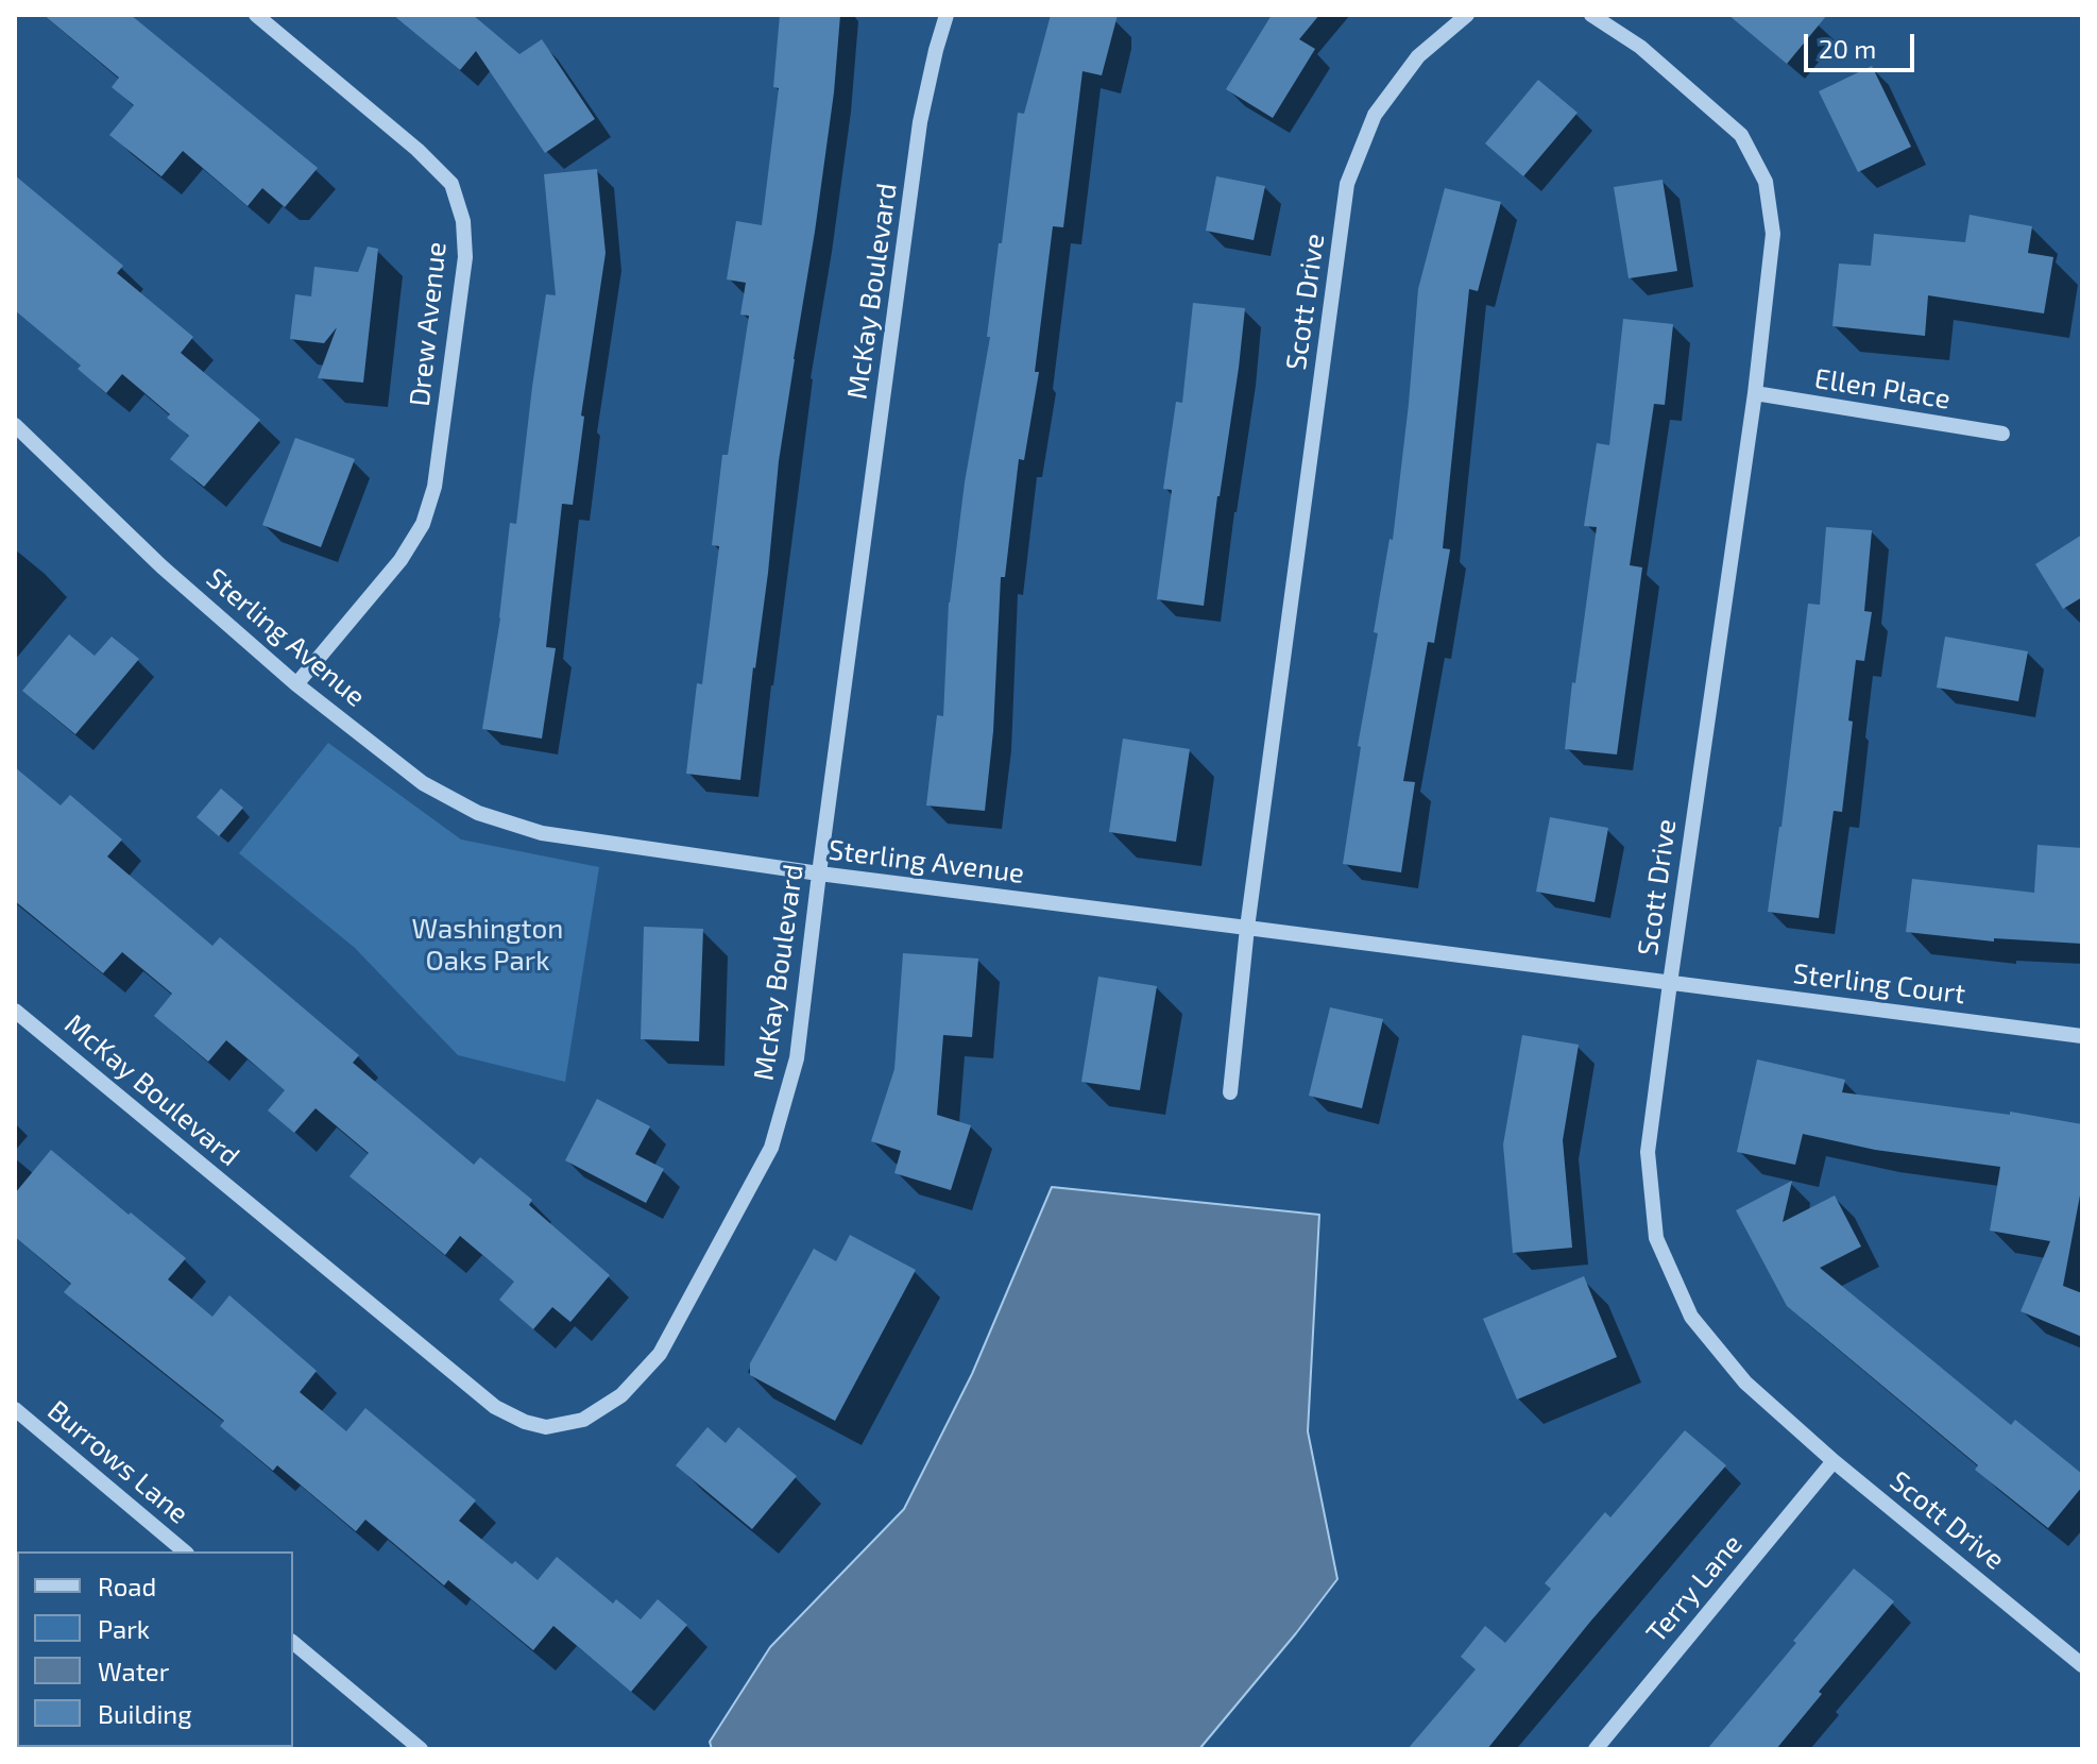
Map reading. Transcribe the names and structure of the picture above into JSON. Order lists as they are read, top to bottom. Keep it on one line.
{"streets":{"street":["McKay Boulevard","Scott Drive","Drew Avenue","Ellen Place","Sterling Avenue","Sterling Court","Burrows Lane","Terry Lane"]},"crossings":[["McKay Boulevard","Sterling Avenue"],["Scott Drive","Ellen Place"],["Scott Drive","Sterling Avenue"],["Scott Drive","Sterling Court"],["Scott Drive","Terry Lane"],["Drew Avenue","Sterling Avenue"],["Sterling Avenue","Sterling Court"]],"parks":["Washington Oaks Park"],"legend":["Road","Park","Water","Building"],"scale_bar":"20 m"}
